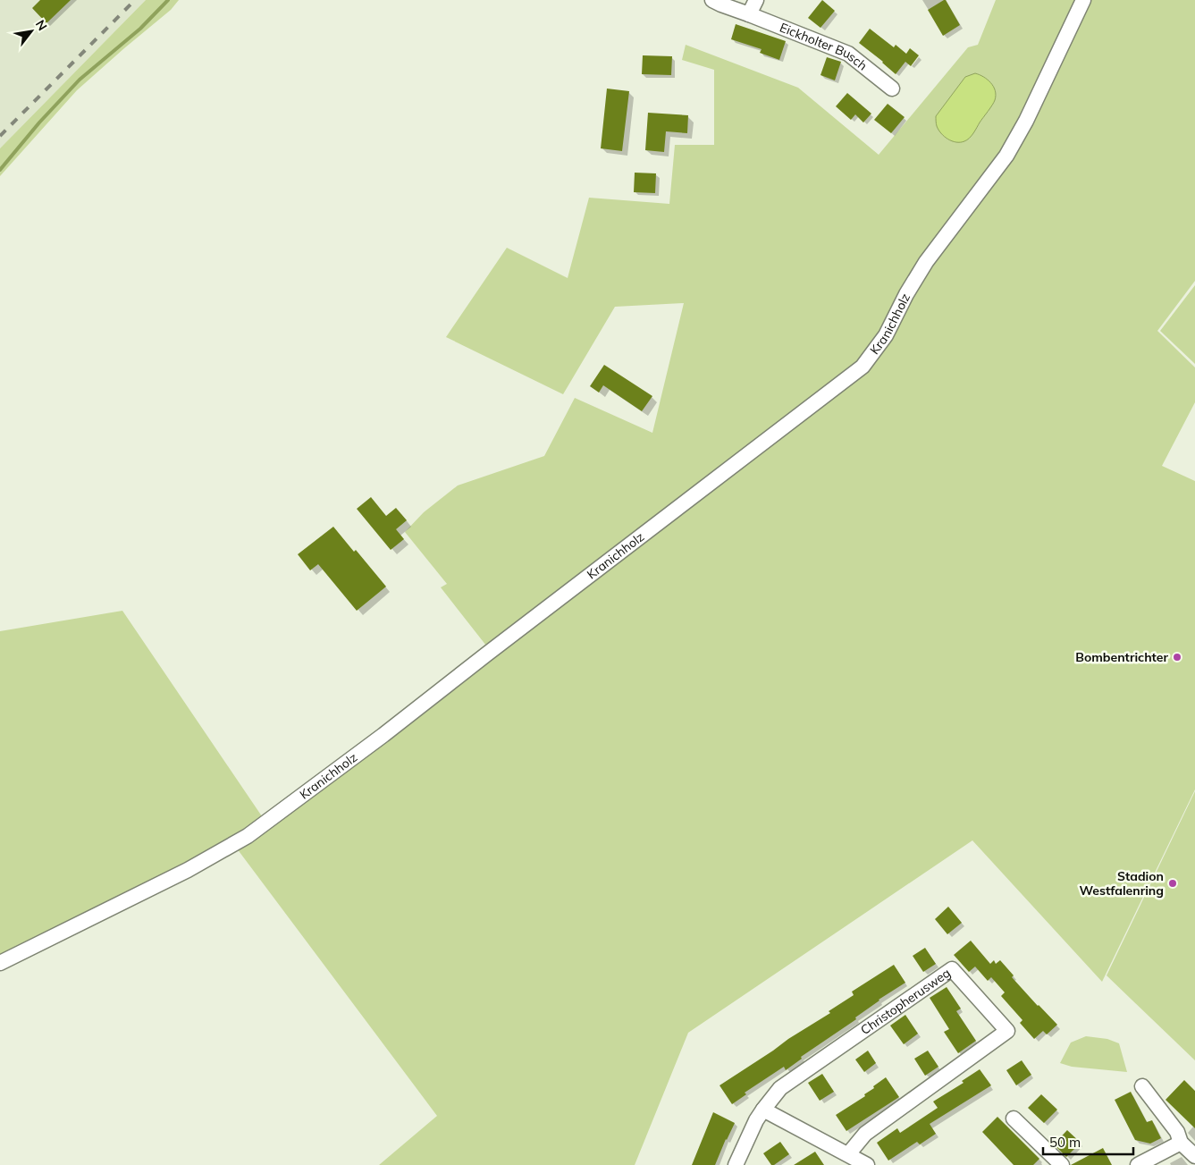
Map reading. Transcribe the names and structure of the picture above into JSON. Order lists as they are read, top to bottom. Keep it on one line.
{"streets":{"street":["Eickholter Busch","Kranichholz","Christopherusweg"]},"places":["Bombentrichter","Stadion Westfalenring"],"scale_bar":"50 m","north":"top right"}
